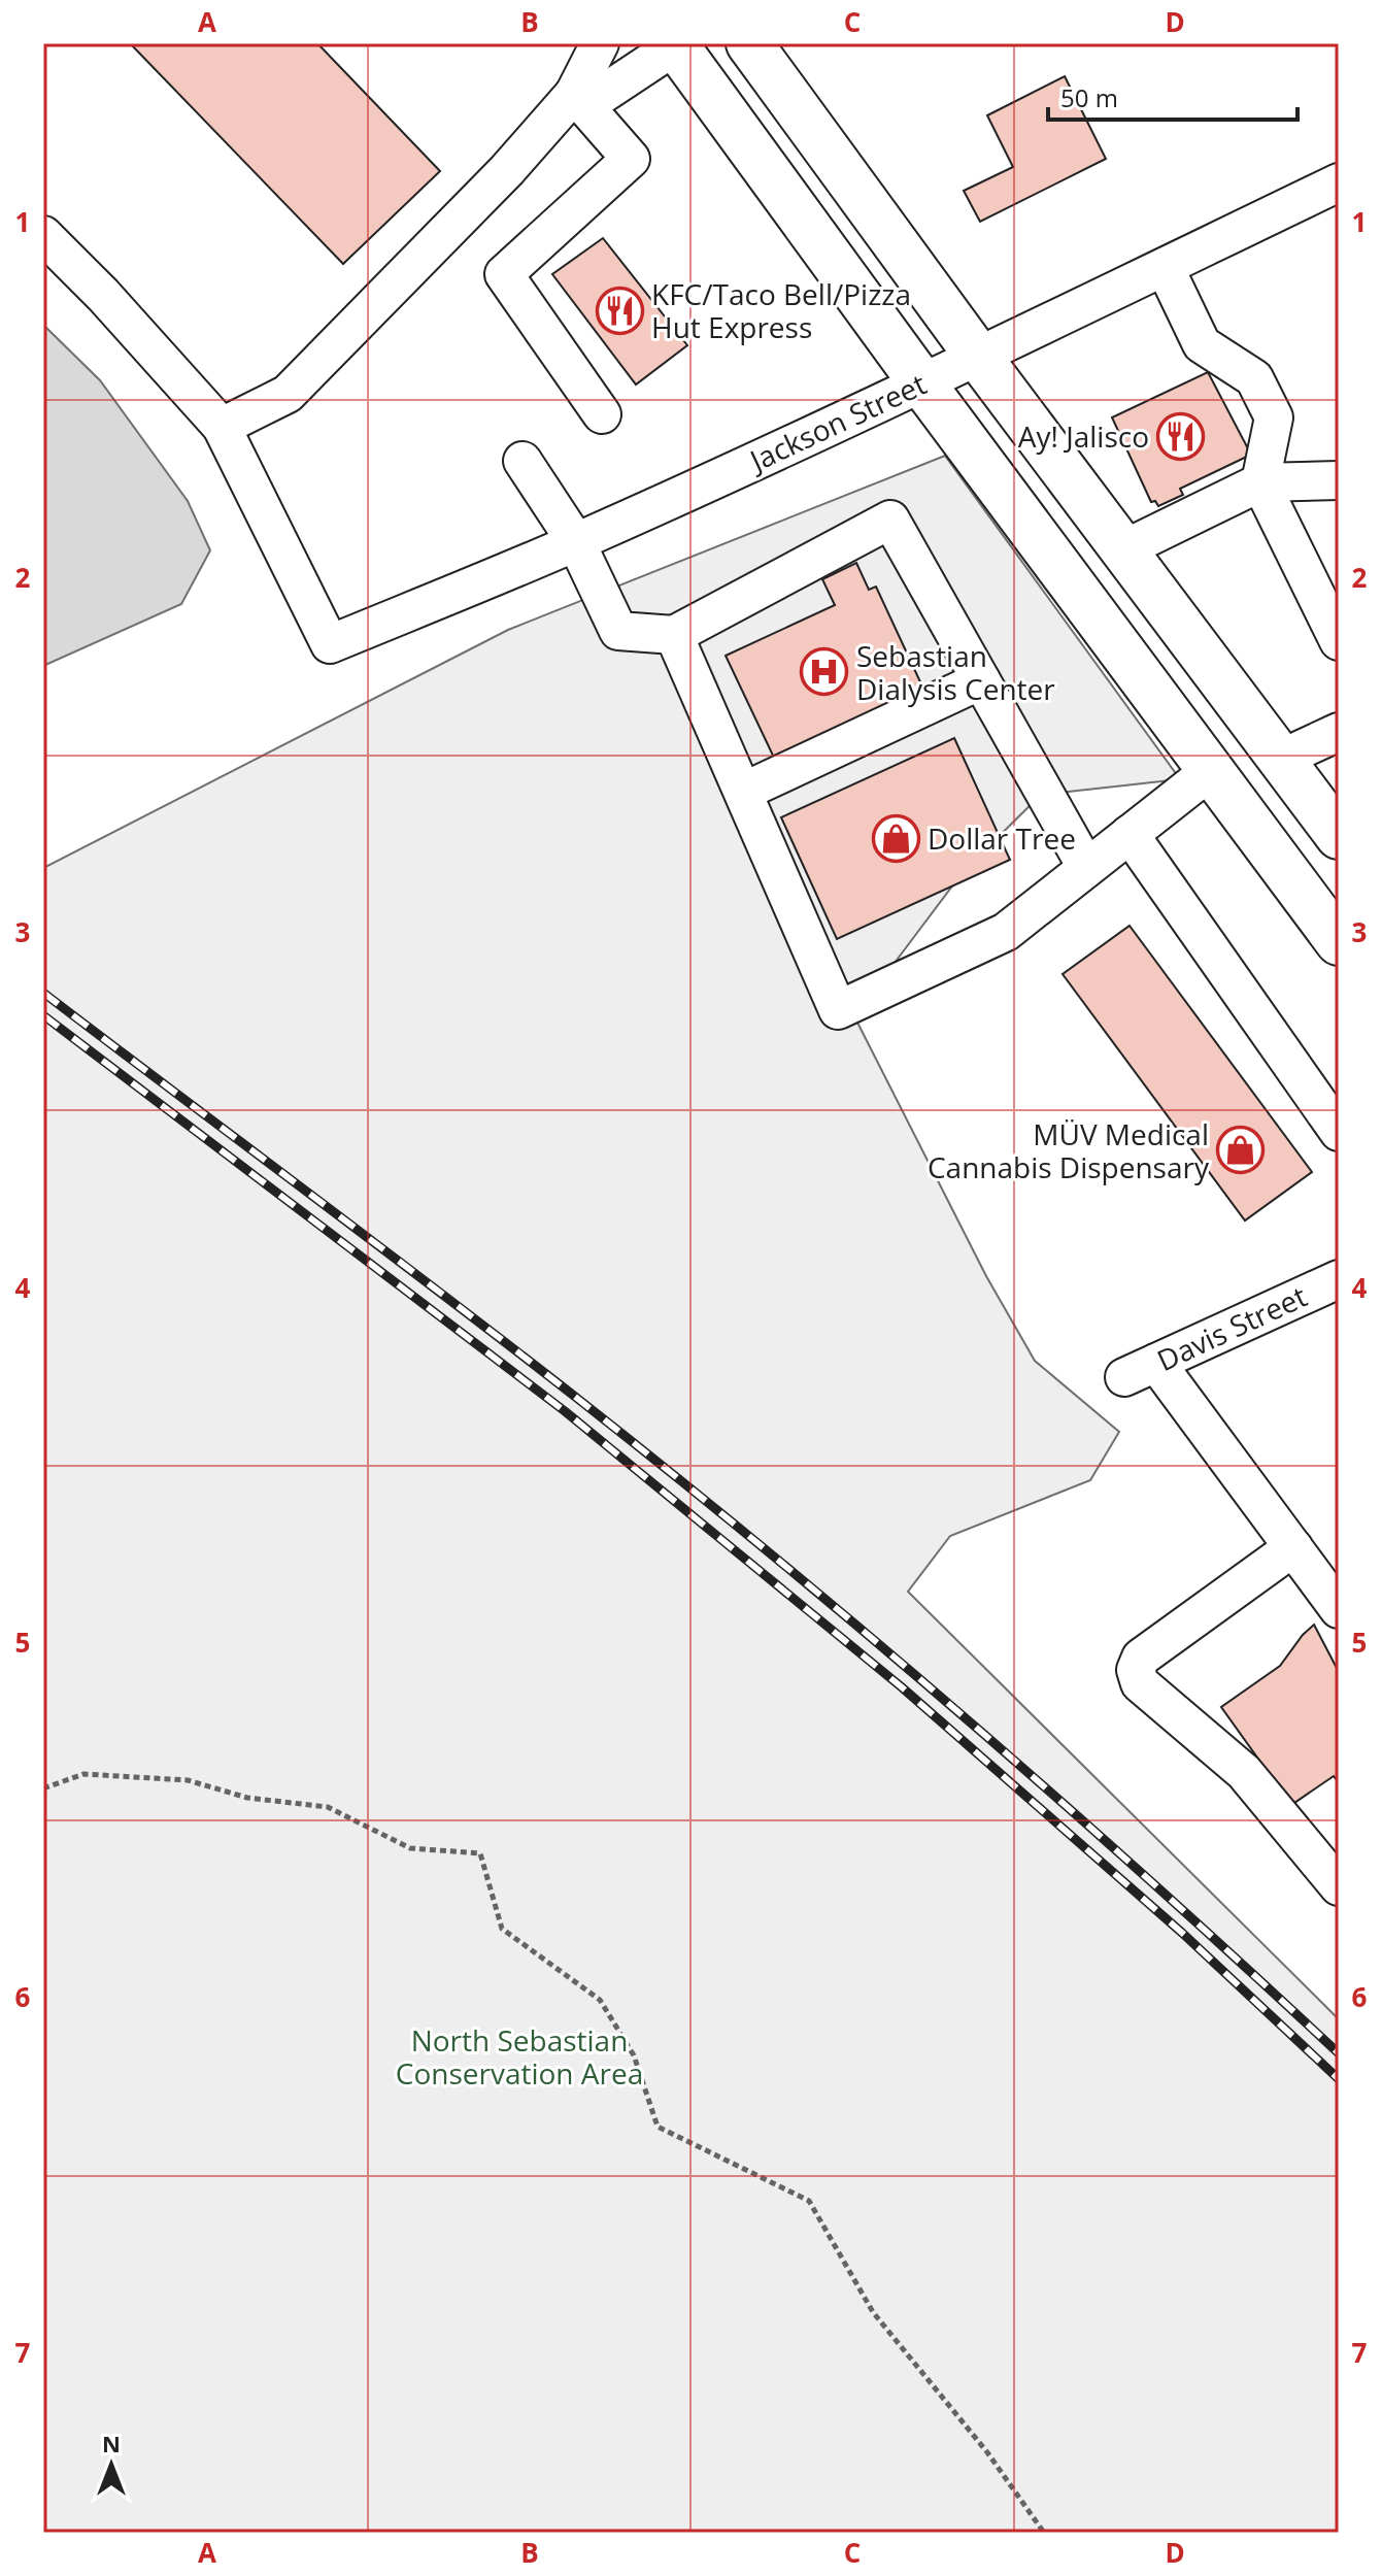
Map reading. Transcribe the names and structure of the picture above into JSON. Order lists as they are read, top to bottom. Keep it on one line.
{"streets":{"street":["Jackson Street","Davis Street"]},"parks":["North Sebastian Conservation Area"],"places":{"restaurant":["KFC/Taco Bell/Pizza Hut Express","Ay! Jalisco"],"hospital":["Sebastian Dialysis Center"],"shop":["Dollar Tree","MÜV Medical Cannabis Dispensary"]},"scale_bar":"50 m","north":"top","grid":{"columns":["A","B","C","D"],"rows":["1","2","3","4","5","6","7"]}}
